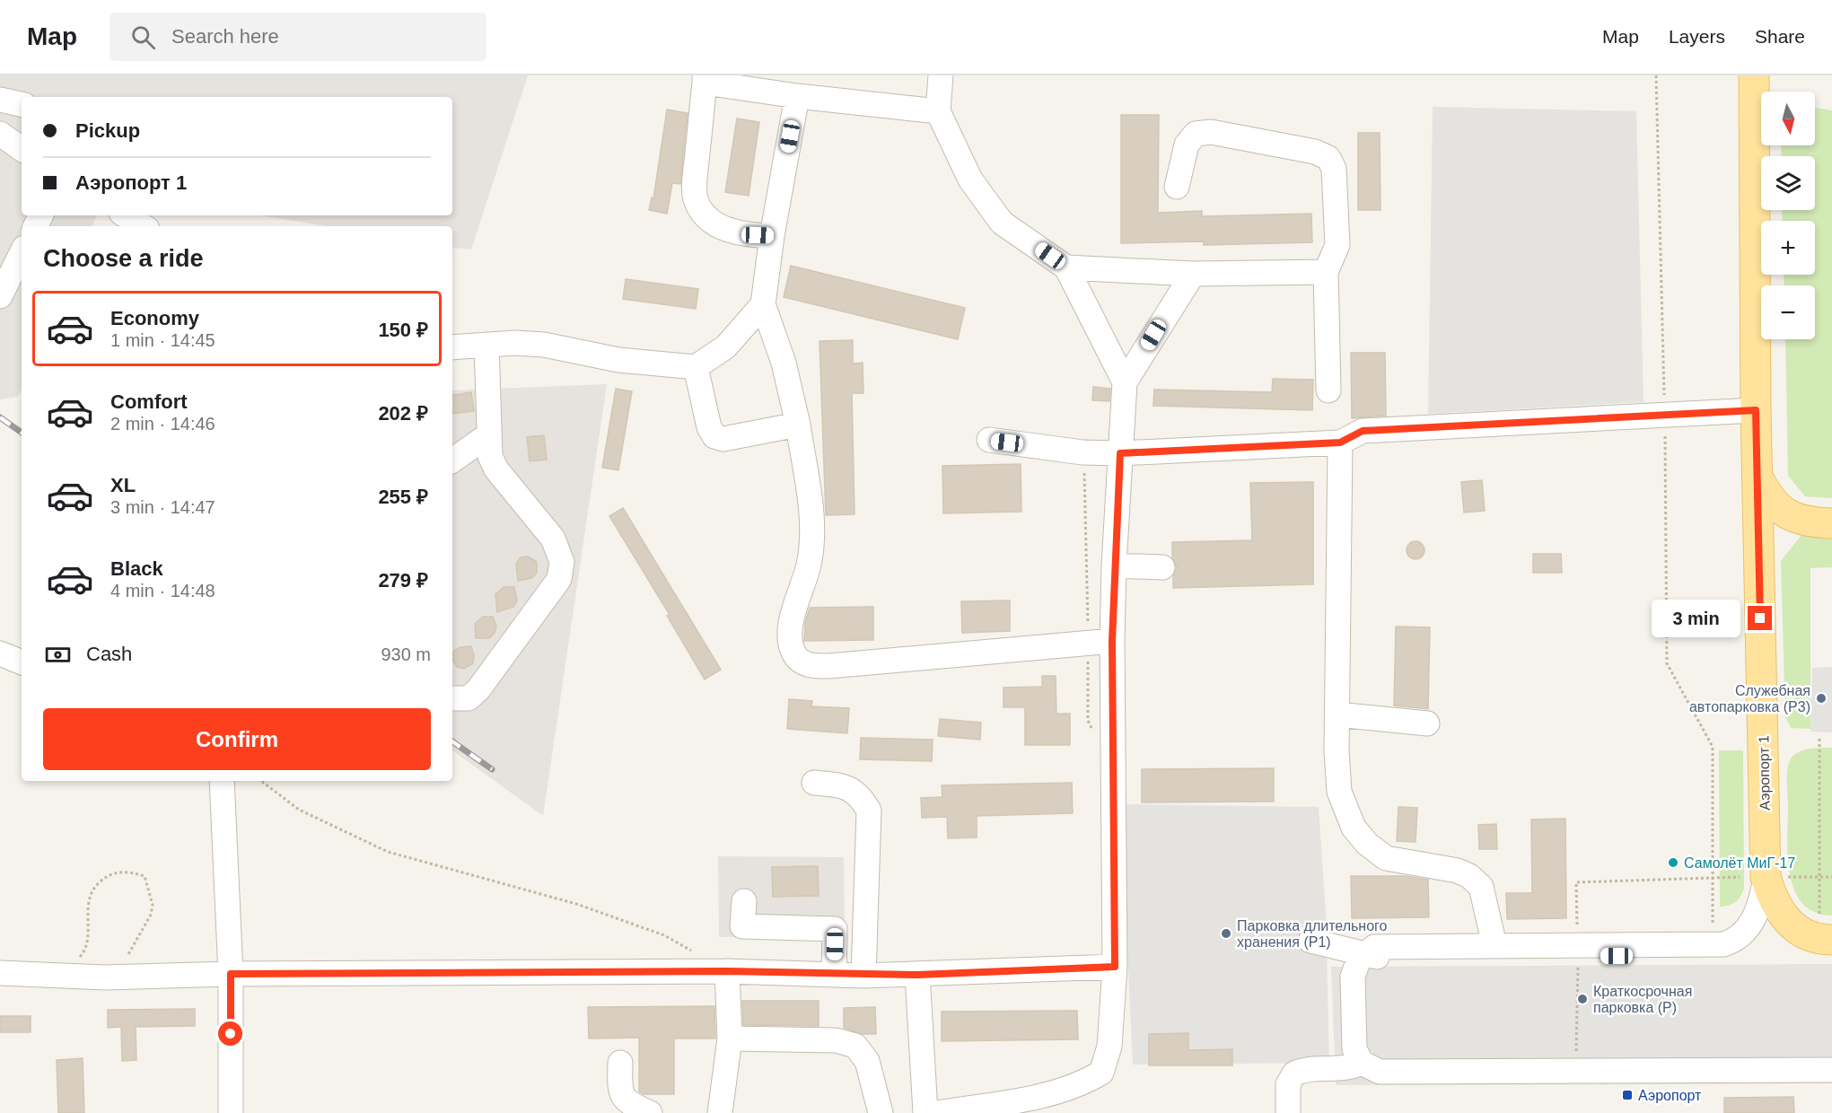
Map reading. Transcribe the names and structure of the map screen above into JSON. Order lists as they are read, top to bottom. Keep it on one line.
{"streets":{"main road":["Аэропорт 1"]},"places":{"other":["Служебная автопарковка (P3)","Самолёт МиГ-17","Парковка длительного хранения (P1)","Краткосрочная парковка (P)"],"transit":["Аэропорт"]},"north":"bottom","page":{"header":"Map","search":"Search here","nav":["Map","Layers","Share"],"map_buttons":["+","−"],"banner":["Pickup","Аэропорт 1"],"heading":"Choose a ride","list":[{"name":"Economy","note":"1 min · 14:45","value":"150 ₽"},{"name":"Comfort","note":"2 min · 14:46","value":"202 ₽"},{"name":"XL","note":"3 min · 14:47","value":"255 ₽"},{"name":"Black","note":"4 min · 14:48","value":"279 ₽"}],"bubble":"3 min","pay":["Cash","930 m"],"buttons":"Confirm"}}
